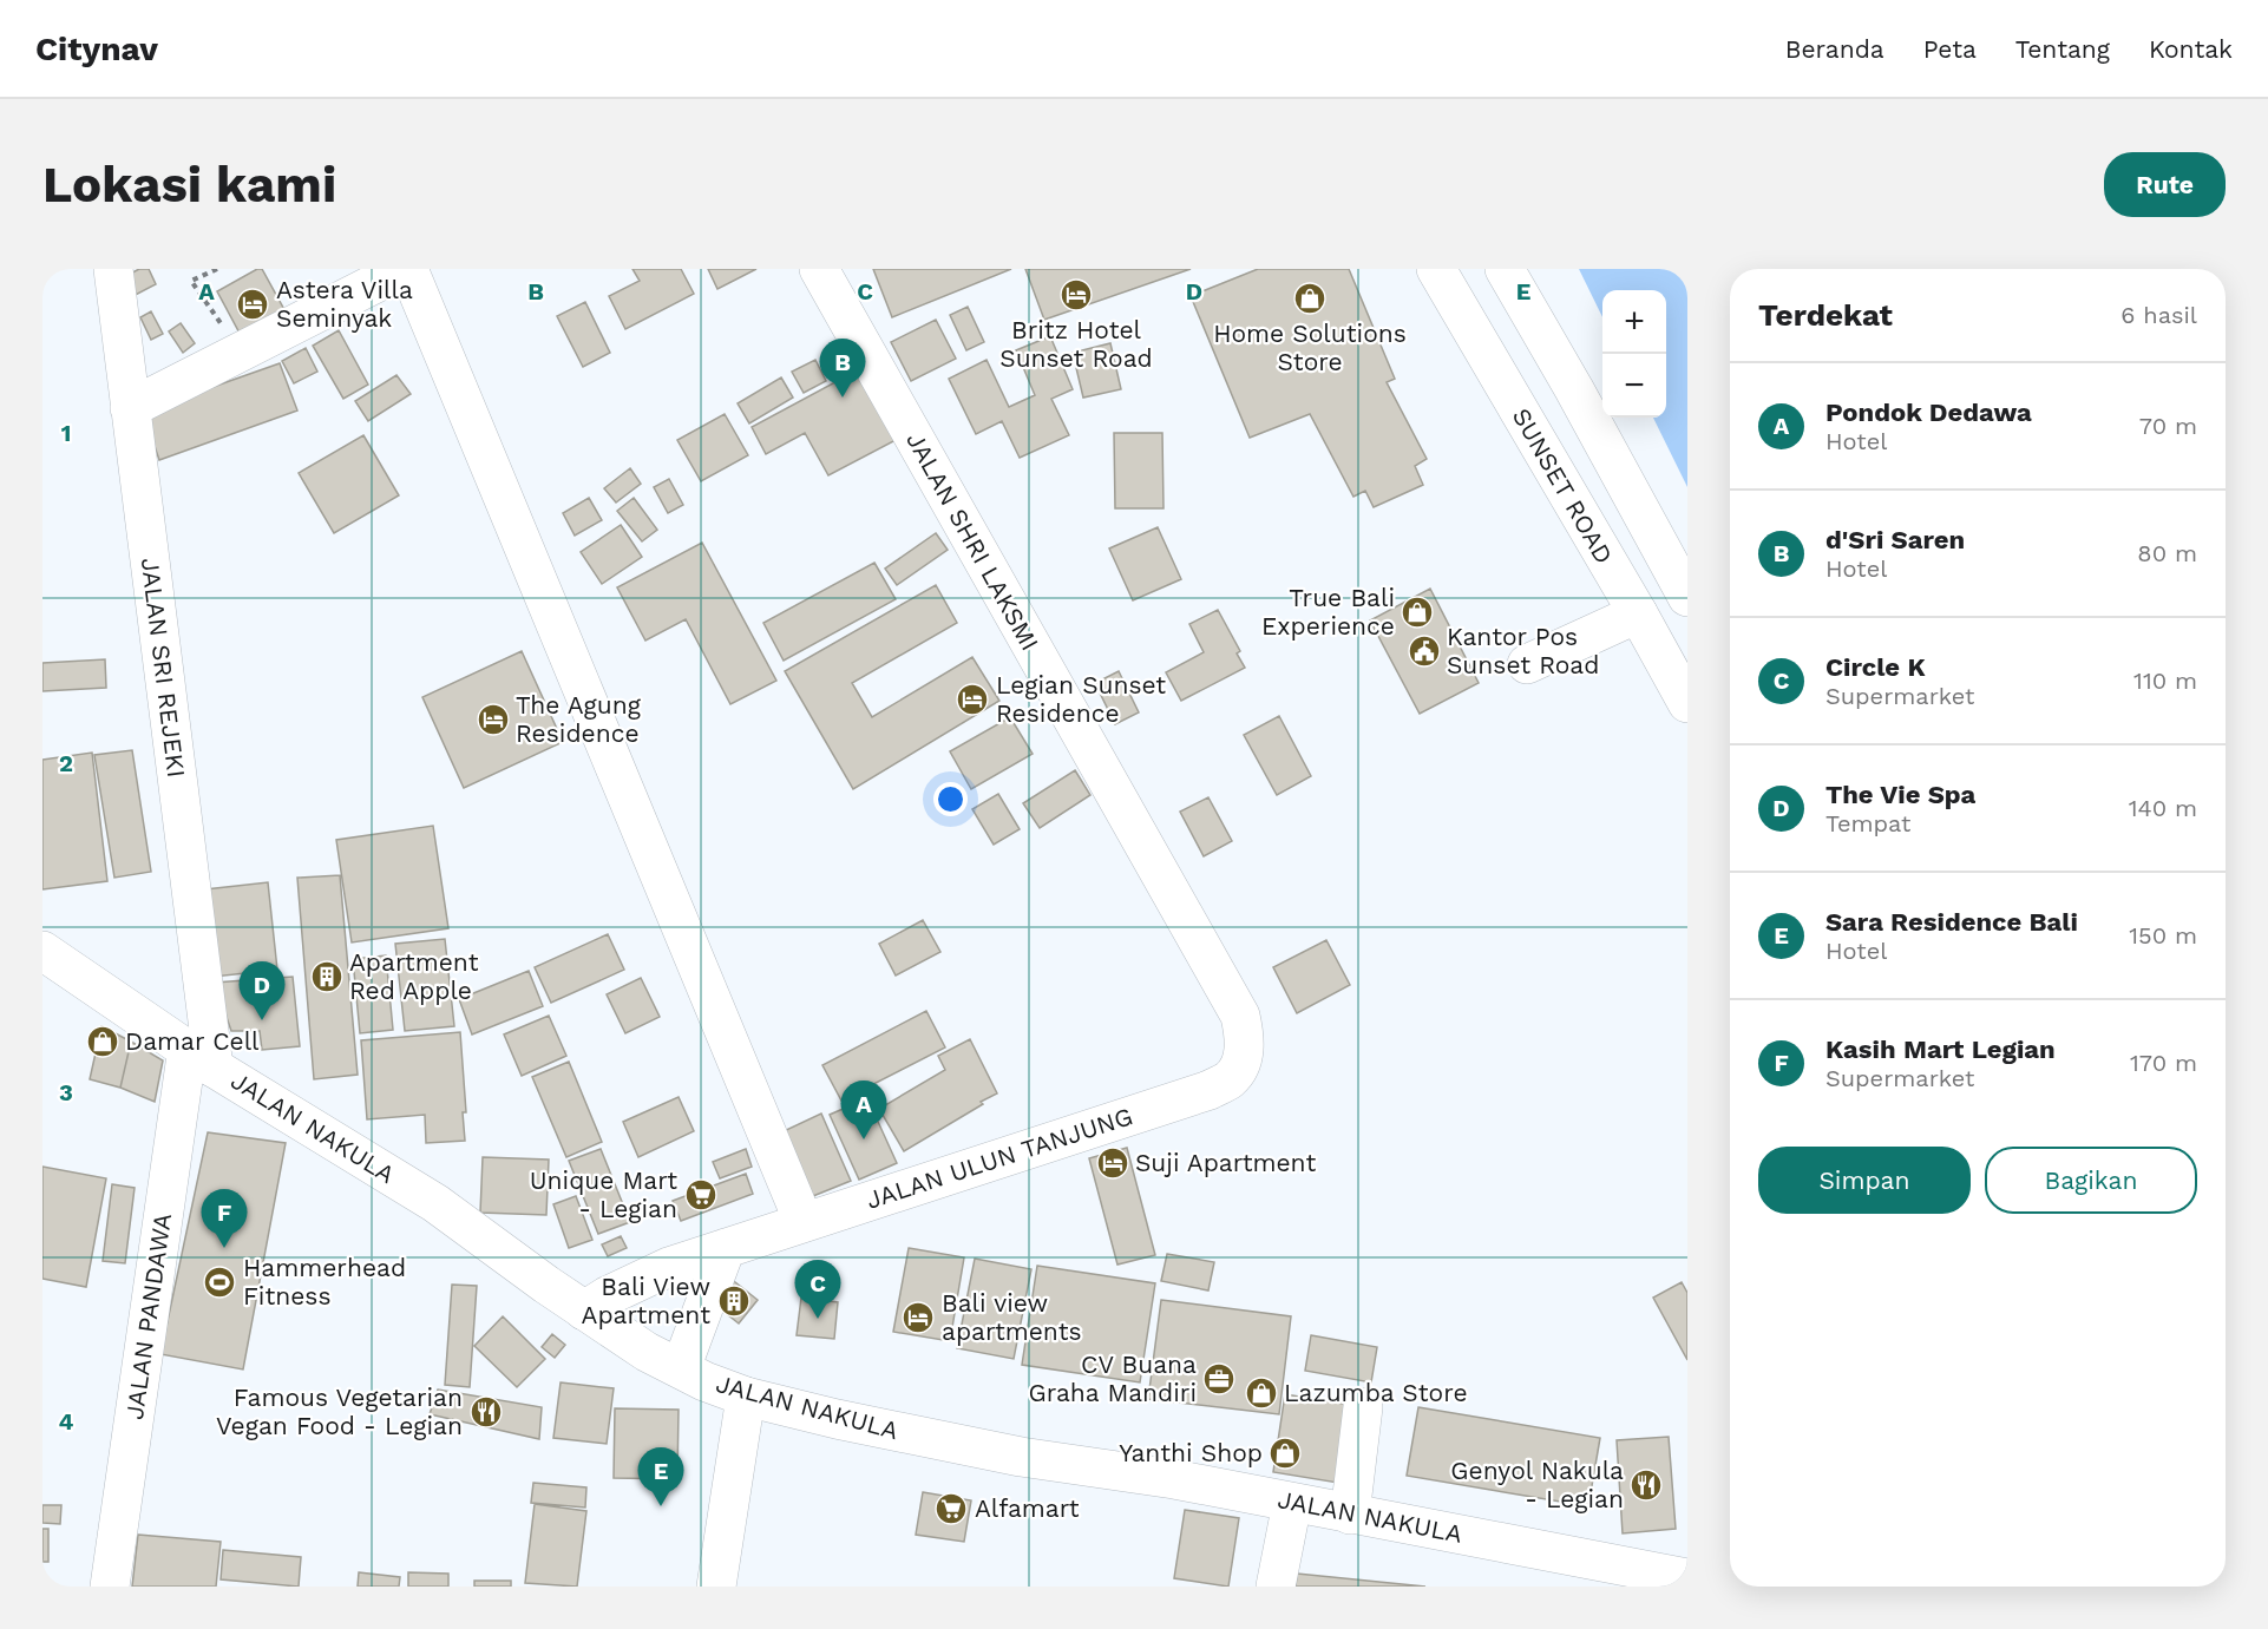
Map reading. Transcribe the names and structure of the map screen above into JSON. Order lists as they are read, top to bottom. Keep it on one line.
{"streets":{"main road":["SUNSET ROAD","JALAN SHRI LAKSMI","JALAN SRI REJEKI","JALAN NAKULA","JALAN ULUN TANJUNG","JALAN PANDAWA"]},"crossings":[["JALAN SHRI LAKSMI","JALAN ULUN TANJUNG"],["JALAN SRI REJEKI","JALAN NAKULA"],["JALAN SRI REJEKI","JALAN PANDAWA"],["JALAN NAKULA","JALAN ULUN TANJUNG"],["JALAN NAKULA","JALAN PANDAWA"]],"places":{"hotel":["Britz Hotel Sunset Road","Astera Villa Seminyak","Legian Sunset Residence","The Agung Residence","Suji Apartment","Bali view apartments"],"shop":["Home Solutions Store","True Bali Experience","Damar Cell","Lazumba Store","Yanthi Shop"],"public building":["Kantor Pos Sunset Road"],"building":["Apartment Red Apple","Bali View Apartment"],"supermarket":["Unique Mart - Legian","Alfamart"],"sports":["Hammerhead Fitness"],"office":["CV Buana Graha Mandiri"],"restaurant":["Famous Vegetarian Vegan Food - Legian","Genyol Nakula - Legian"]},"page":{"header":"Citynav","nav":["Beranda","Peta","Tentang","Kontak"],"buttons":["Rute",["Simpan","Bagikan"]],"title":"Lokasi kami","heading":["Terdekat","6 hasil"],"map_buttons":["+","−"],"pins":["B","D","A","F","C","E"],"list":[{"mark":"A","name":"Pondok Dedawa","note":"Hotel","value":"70 m"},{"mark":"B","name":"d'Sri Saren","note":"Hotel","value":"80 m"},{"mark":"C","name":"Circle K","note":"Supermarket","value":"110 m"},{"mark":"D","name":"The Vie Spa","note":"Tempat","value":"140 m"},{"mark":"E","name":"Sara Residence Bali","note":"Hotel","value":"150 m"},{"mark":"F","name":"Kasih Mart Legian","note":"Supermarket","value":"170 m"}]},"grid":{"columns":["A","B","C","D","E"],"rows":["1","2","3","4"]}}
